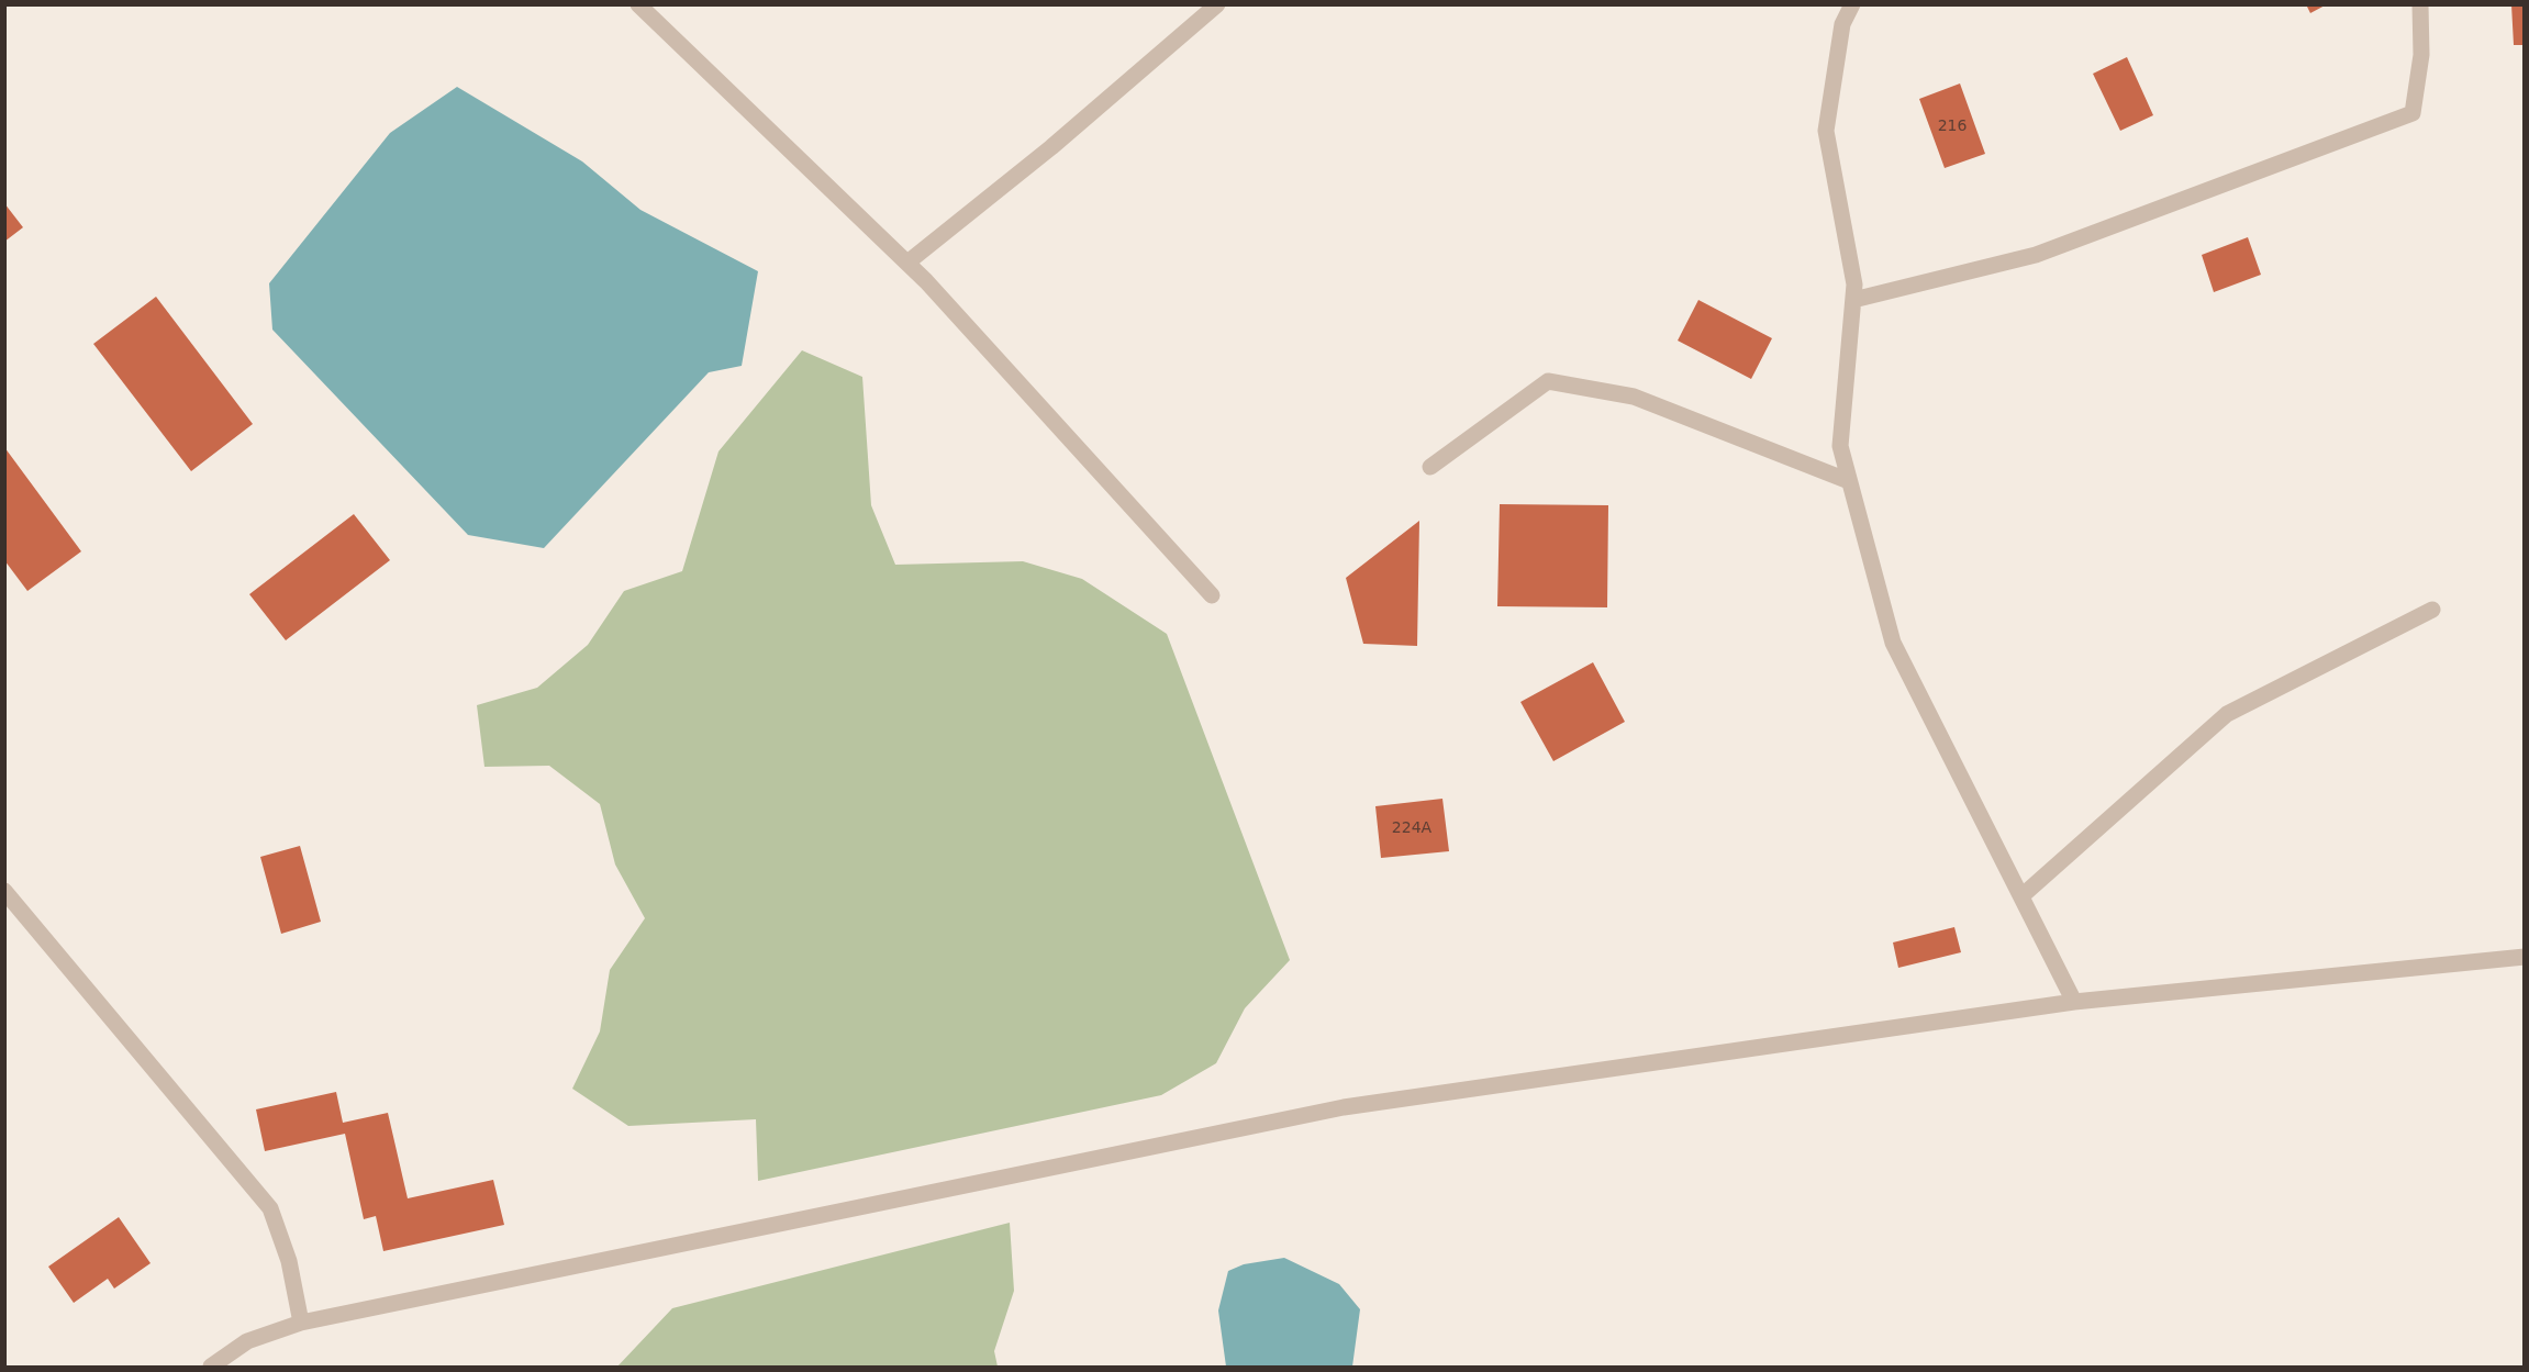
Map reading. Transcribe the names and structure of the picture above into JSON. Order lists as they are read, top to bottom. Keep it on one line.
{"house_numbers":["216","224А"]}
